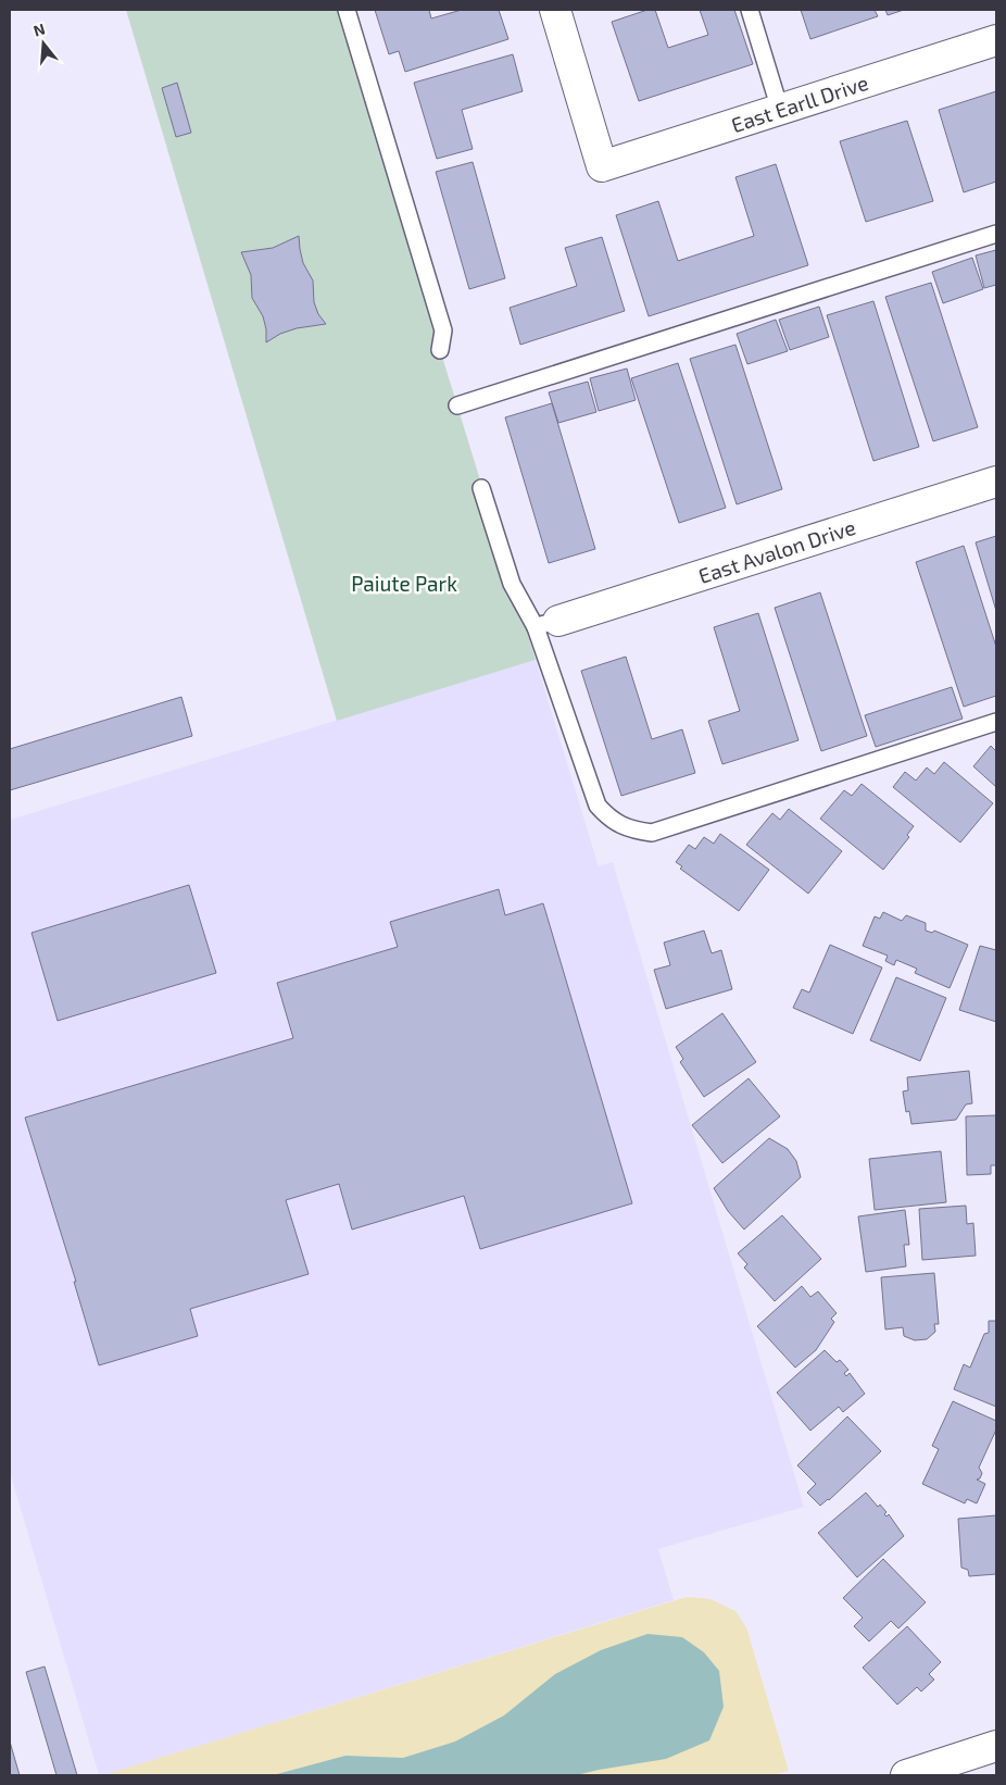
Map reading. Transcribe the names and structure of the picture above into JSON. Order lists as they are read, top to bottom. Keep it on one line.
{"streets":{"street":["East Earll Drive","East Avalon Drive"]},"parks":["Paiute Park"],"north":"top"}
